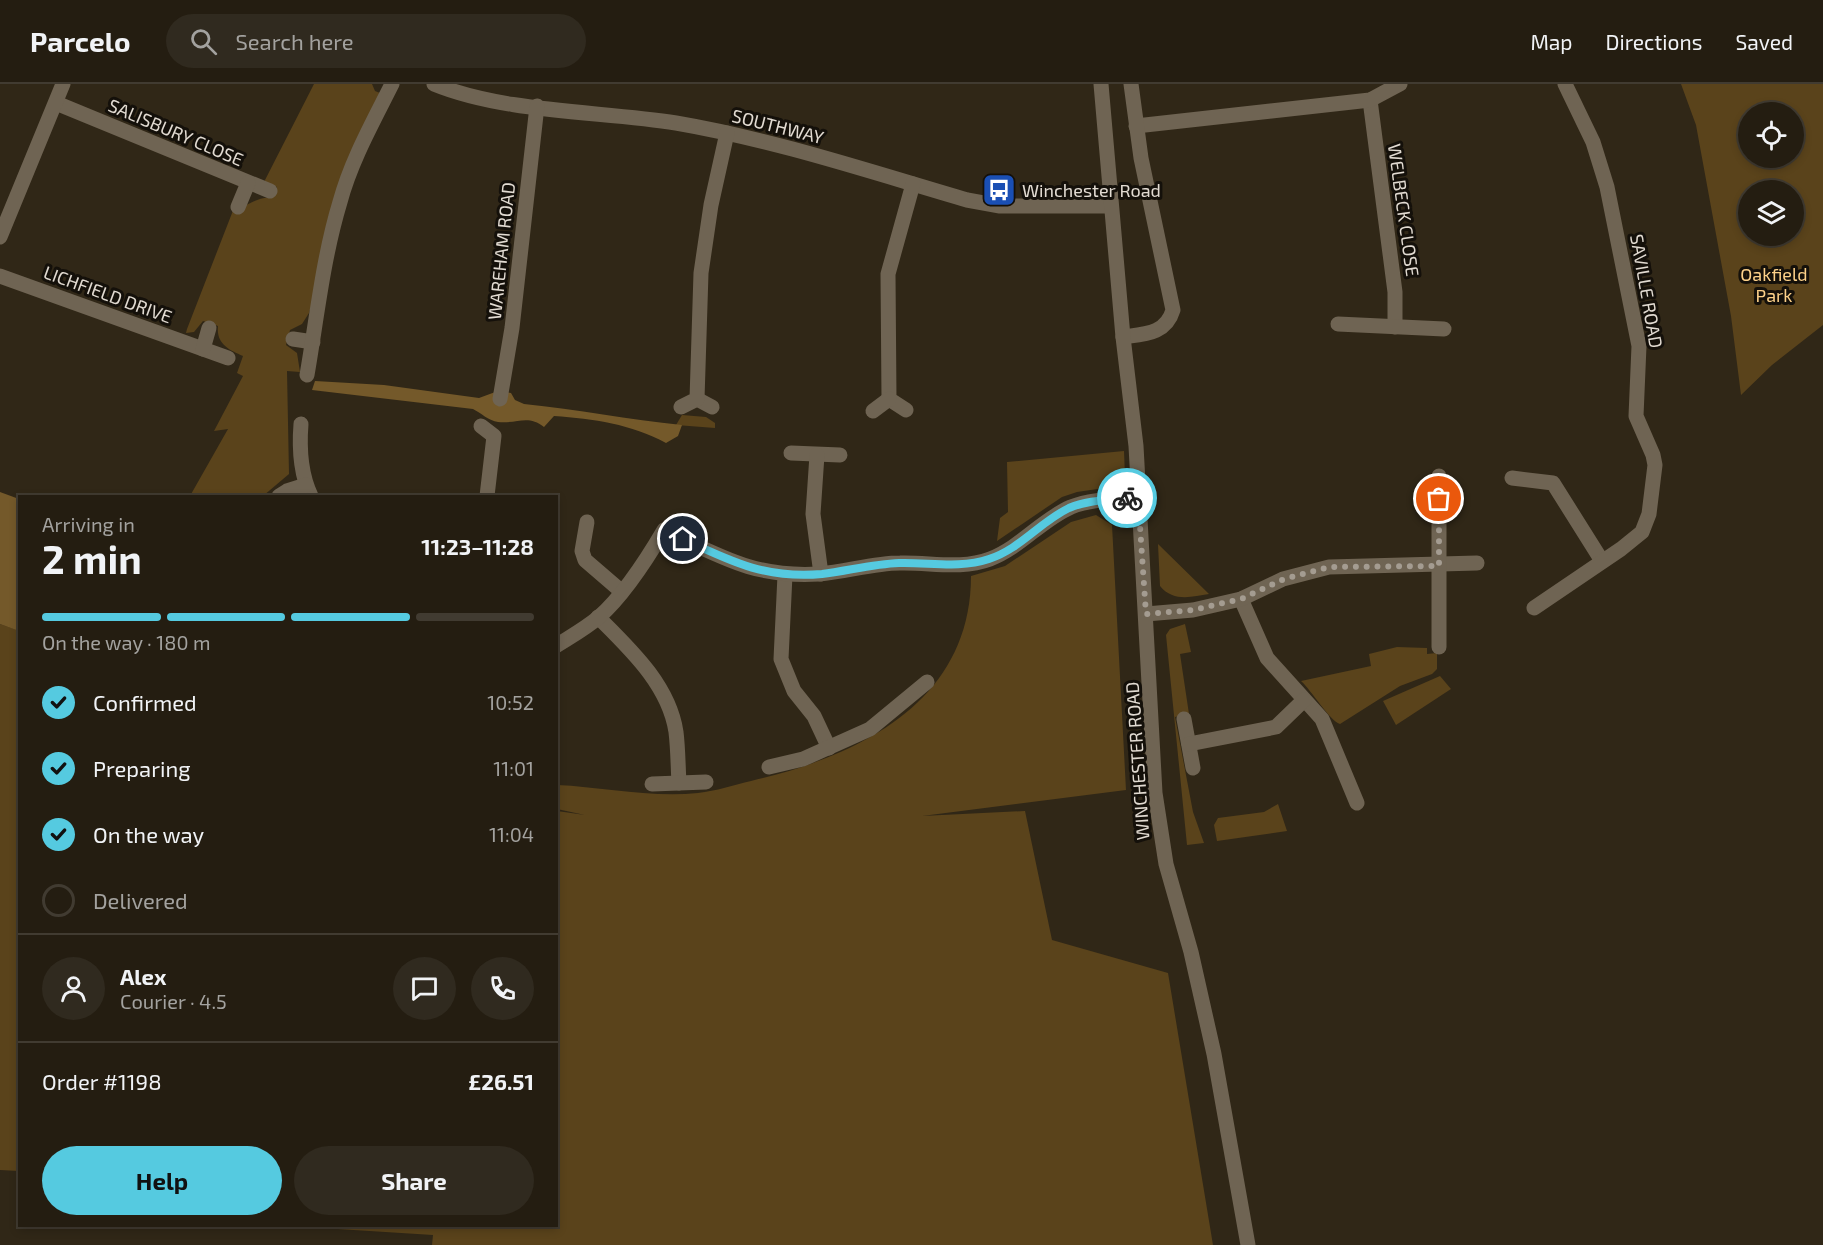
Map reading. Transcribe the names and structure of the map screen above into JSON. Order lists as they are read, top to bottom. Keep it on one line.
{"streets":{"street":["SOUTHWAY","SALISBURY CLOSE","WELBECK CLOSE","WAREHAM ROAD","SAVILLE ROAD","LICHFIELD DRIVE","WINCHESTER ROAD"]},"crossings":[["SOUTHWAY","WAREHAM ROAD"],["SOUTHWAY","WINCHESTER ROAD"]],"parks":["Oakfield Park"],"places":{"bus stop":["Winchester Road"]},"page":{"header":"Parcelo","search":"Search here","nav":["Map","Directions","Saved"],"heading":["2 min","Arriving in","11:23–11:28"],"panel":["Alex","Courier · 4.5","Order #1198","£26.51"],"bar":"On the way · 180 m","list":[["Confirmed","10:52"],["Preparing","11:01"],["On the way","11:04"],"Delivered"],"buttons":["Help","Share"]}}
